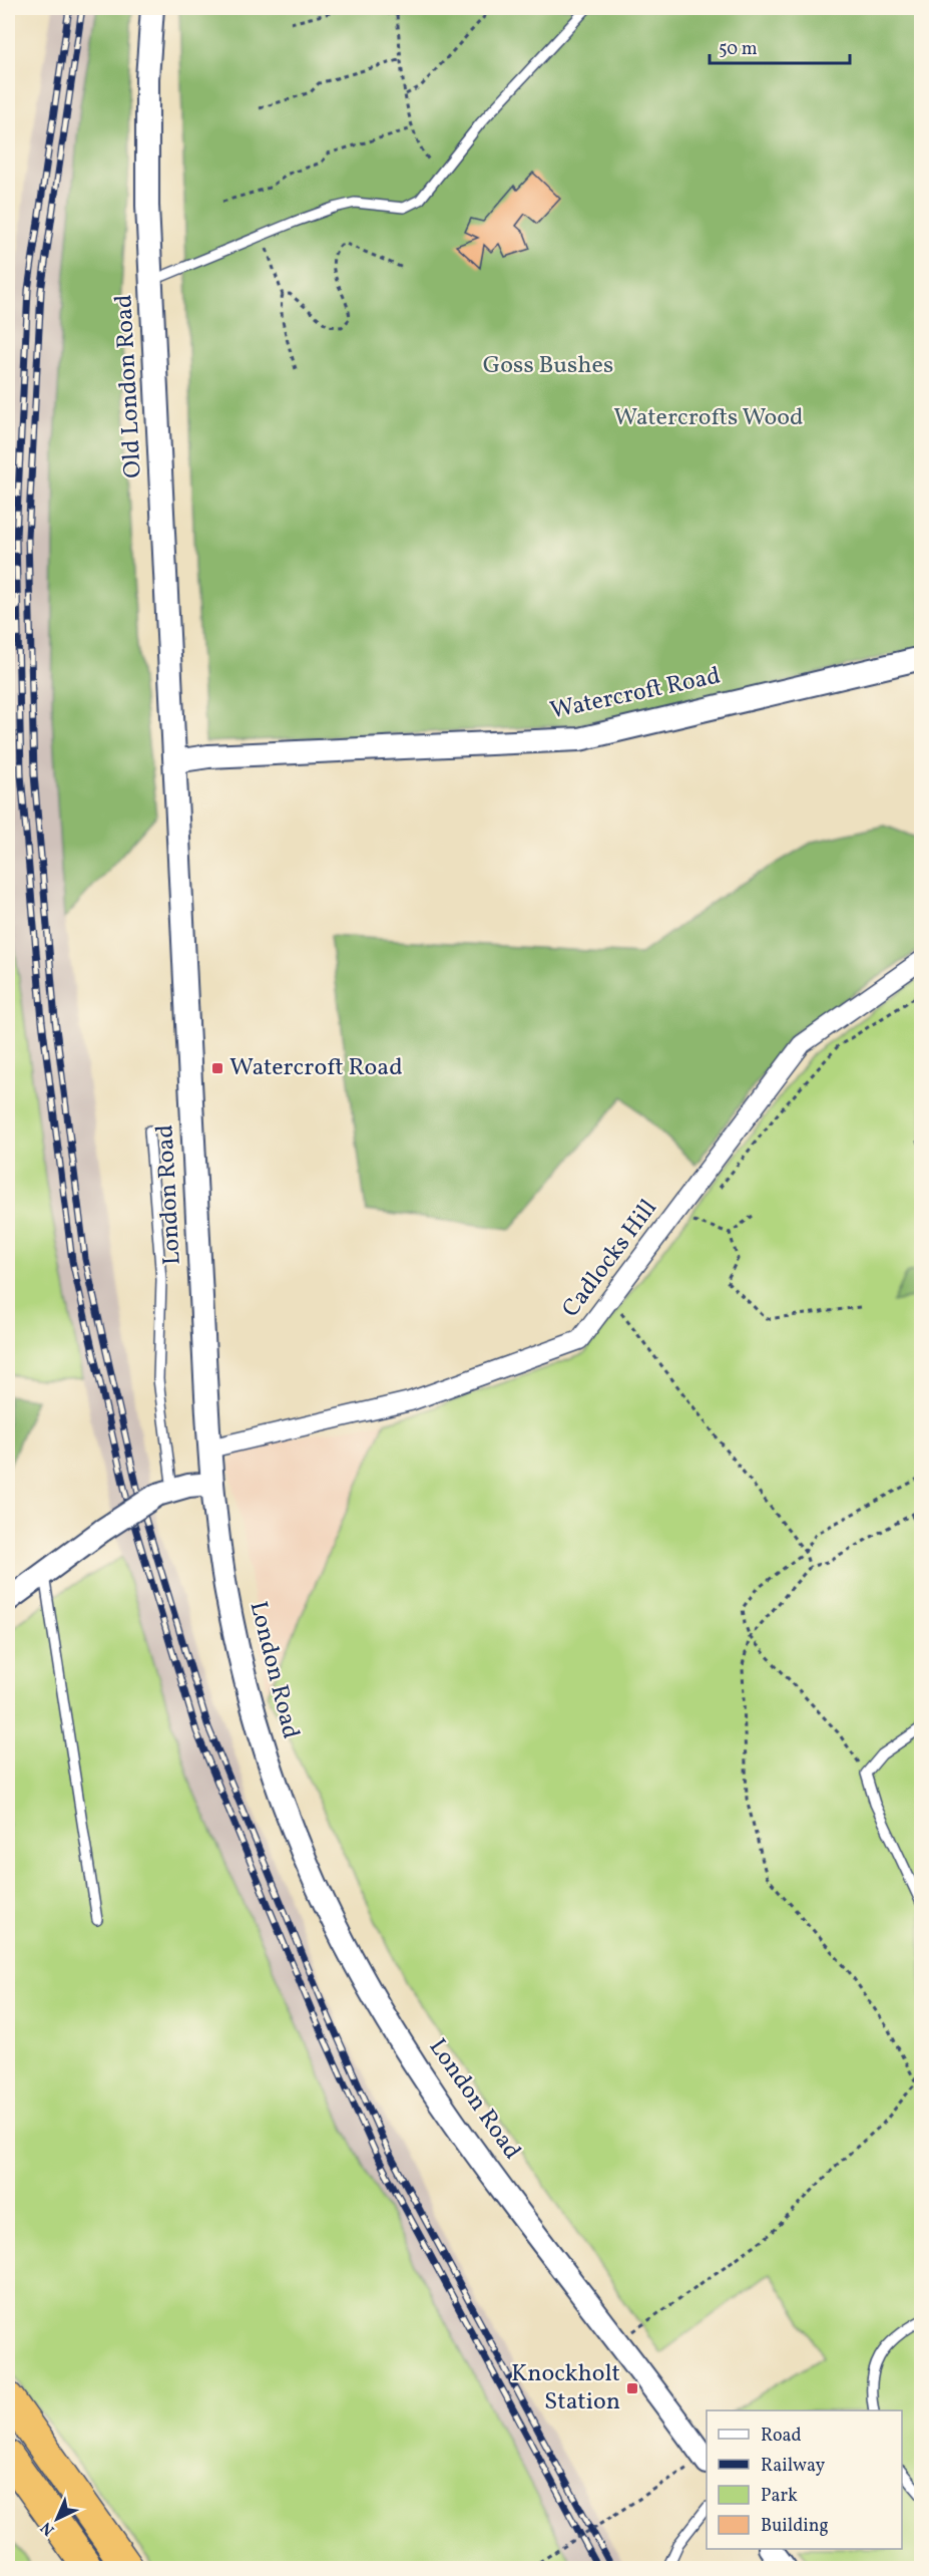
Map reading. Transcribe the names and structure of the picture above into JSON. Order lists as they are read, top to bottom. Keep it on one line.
{"streets":{"street":["Old London Road","Watercroft Road","London Road","Cadlocks Hill"]},"crossings":[["Old London Road","Watercroft Road"],["Old London Road","London Road"],["Watercroft Road","London Road"],["London Road","Cadlocks Hill"]],"parks":["Goss Bushes","Watercrofts Wood"],"places":{"transit":["Watercroft Road","Knockholt Station"]},"legend":["Road","Railway","Park","Building"],"scale_bar":"50 m","north":"bottom left"}
